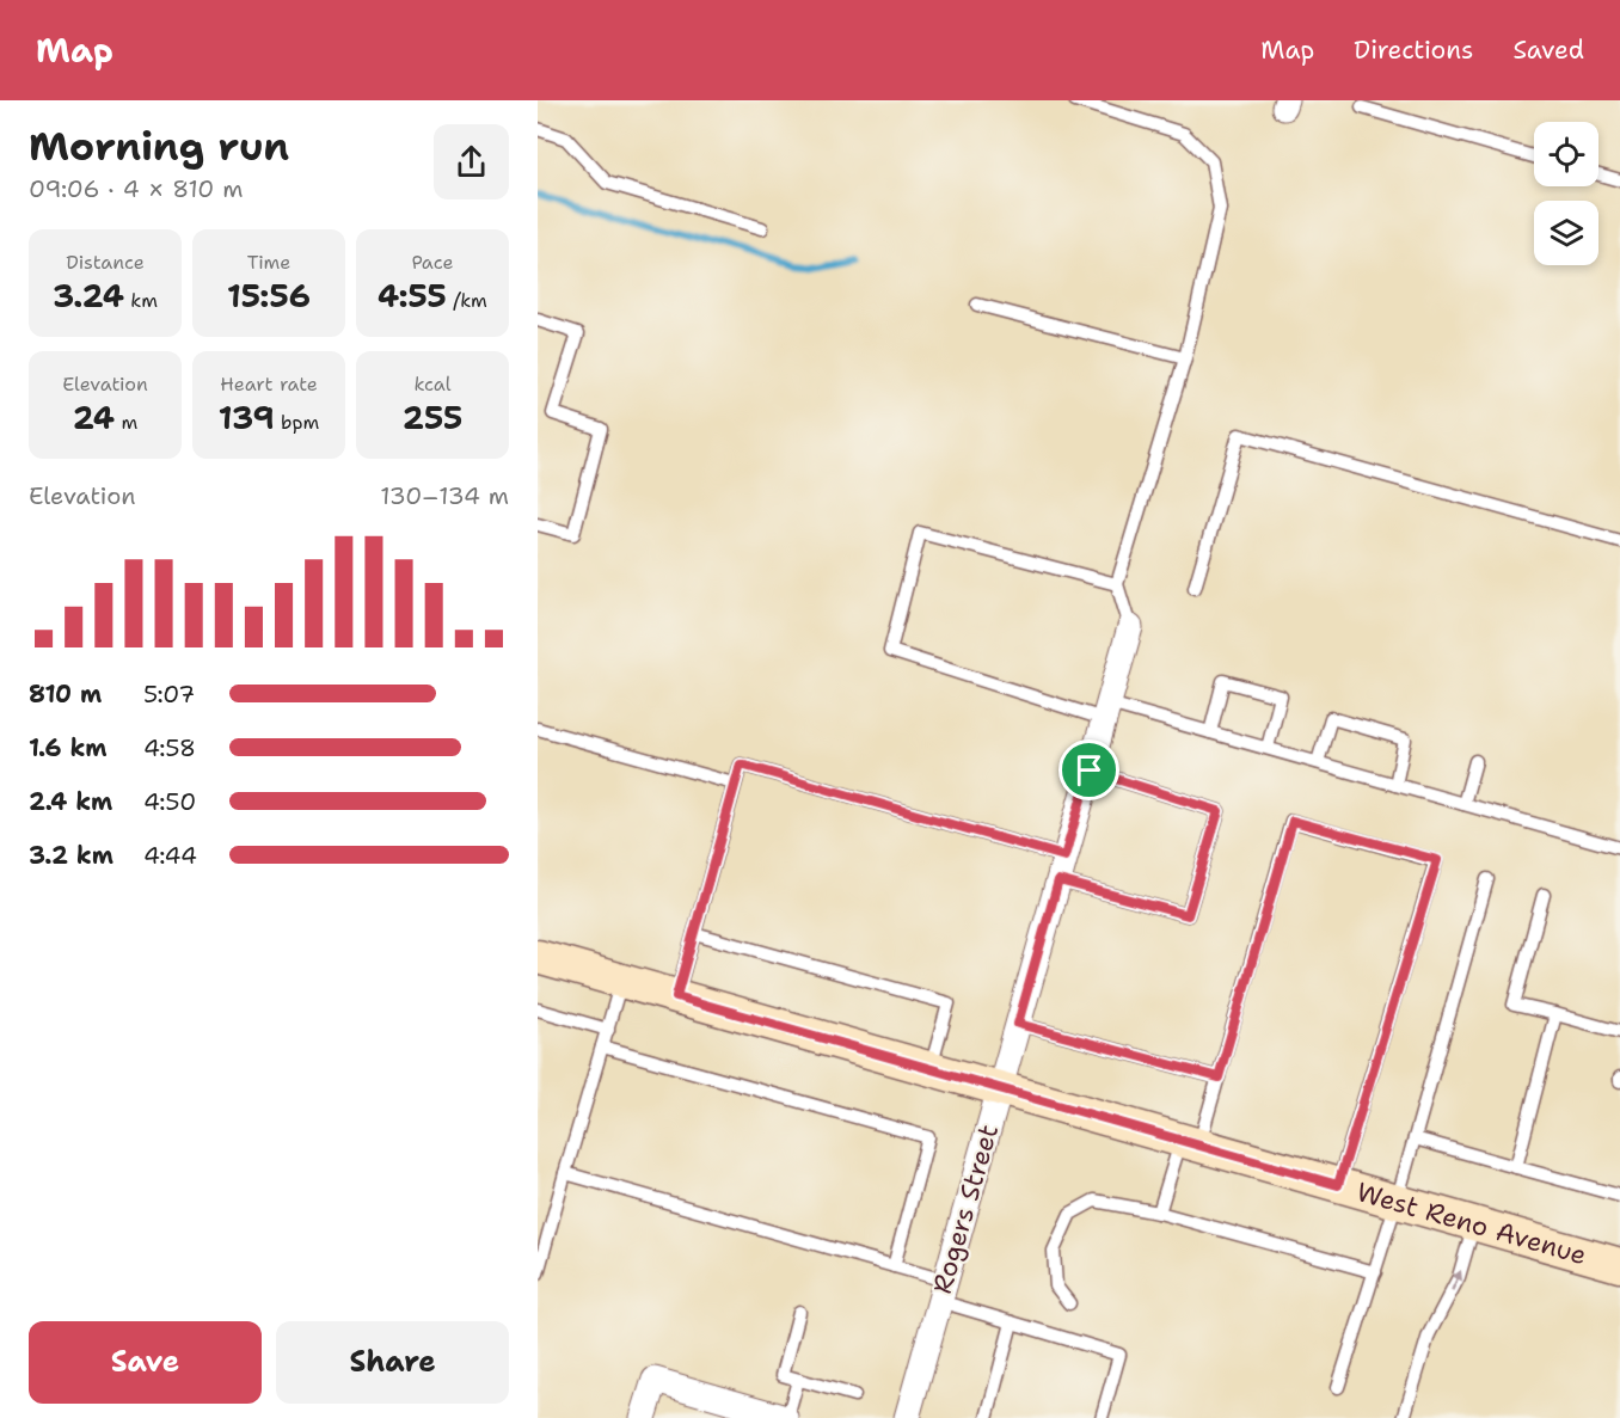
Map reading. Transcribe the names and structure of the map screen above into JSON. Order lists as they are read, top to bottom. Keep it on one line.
{"streets":{"street":["Rogers Street","West Reno Avenue"]},"crossings":[["Rogers Street","West Reno Avenue"]],"page":{"header":"Map","nav":["Map","Directions","Saved"],"heading":["Morning run","09:06 · 4 × 810 m"],"stats":[["Distance","3.24 km"],["Time","15:56"],["Pace","4:55 /km"],["Elevation","24 m"],["Heart rate","139 bpm"],["kcal","255"]],"chart":["Elevation","130–134 m"],"list":[{"name":"810 m","note":"5:07"},{"name":"1.6 km","note":"4:58"},{"name":"2.4 km","note":"4:50"},{"name":"3.2 km","note":"4:44"}],"buttons":["Save","Share"]}}
